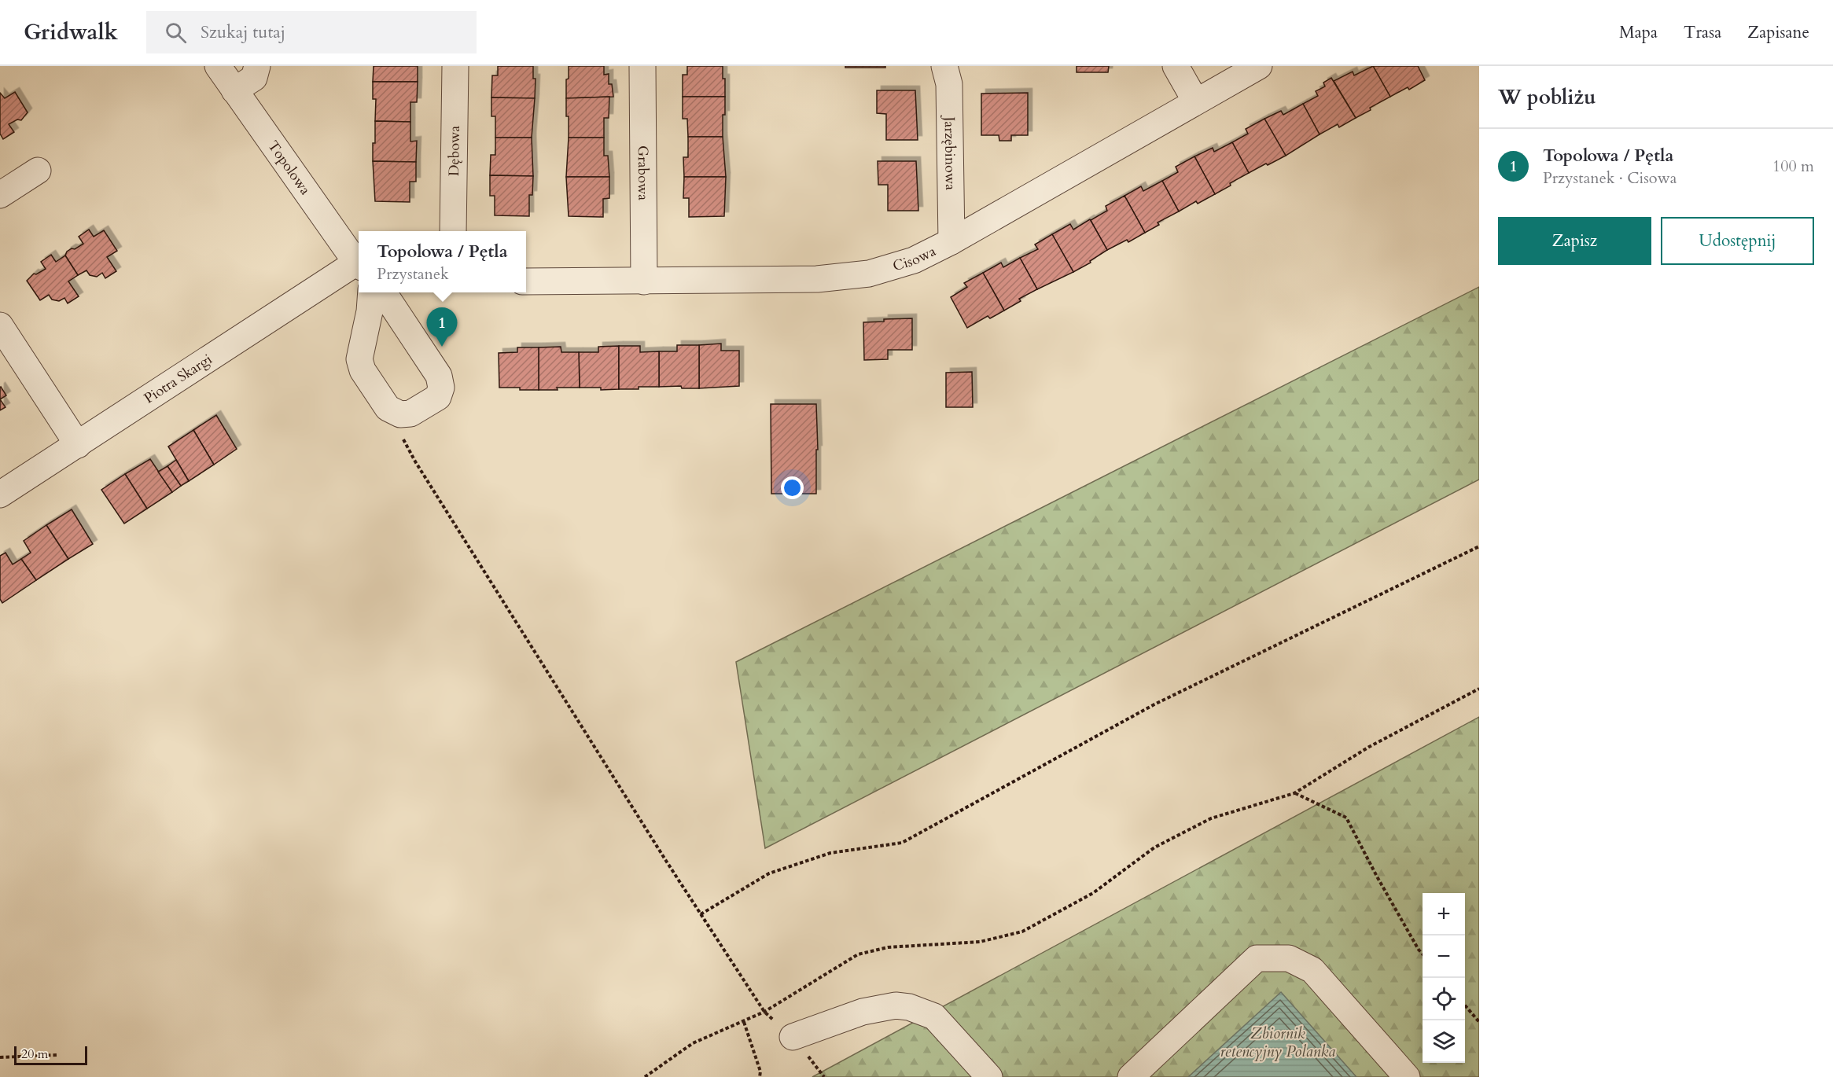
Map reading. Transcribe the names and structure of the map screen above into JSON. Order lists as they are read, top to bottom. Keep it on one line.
{"streets":{"street":["Dębowa","Jarzębinowa","Topolowa","Grabowa","Cisowa","Piotra Skargi"]},"crossings":[["Jarzębinowa","Cisowa"],["Grabowa","Cisowa"]],"water":["Zbiornik retencyjny Polanka"],"scale_bar":"20 m","page":{"header":"Gridwalk","search":"Szukaj tutaj","nav":["Mapa","Trasa","Zapisane"],"heading":"W pobliżu","list":[{"mark":"1","name":"Topolowa / Pętla","note":"Przystanek · Cisowa","value":"100 m"}],"buttons":["Zapisz","Udostępnij"],"popup":["Topolowa / Pętla","Przystanek"],"pins":"1","map_buttons":["+","−"],"scale":"20 m"}}
